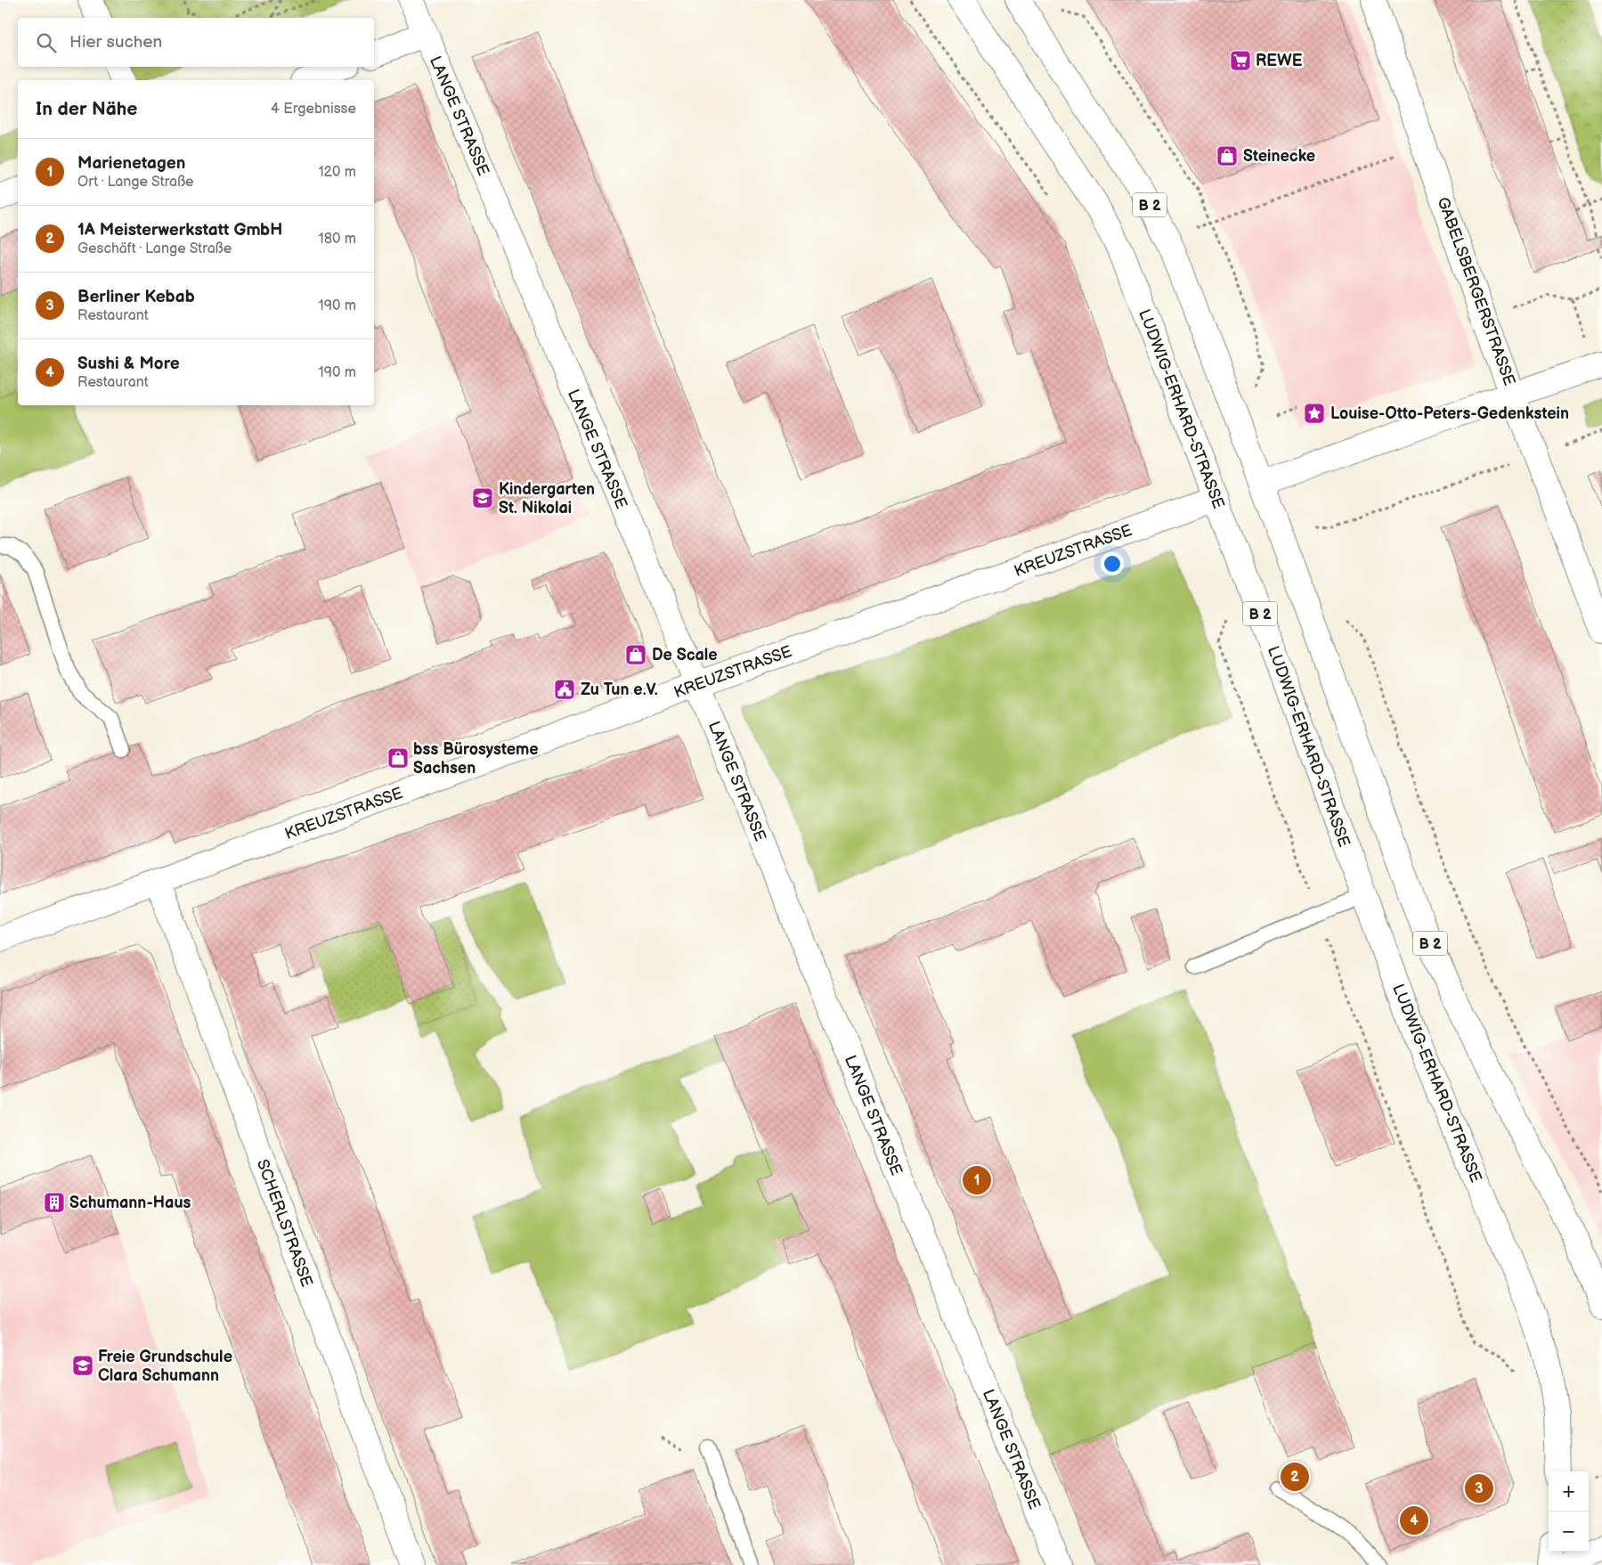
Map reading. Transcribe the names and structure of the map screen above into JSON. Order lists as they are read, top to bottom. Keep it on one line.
{"streets":{"street":["LANGE STRASSE","B 2","GABELSBERGERSTRASSE","LUDWIG-ERHARD-STRASSE","KREUZSTRASSE","SCHERLSTRASSE"]},"crossings":[["LANGE STRASSE","KREUZSTRASSE"],["LUDWIG-ERHARD-STRASSE","KREUZSTRASSE"],["KREUZSTRASSE","SCHERLSTRASSE"]],"places":{"supermarket":["REWE"],"shop":["Steinecke","De Scale","bss Bürosysteme Sachsen"],"place":["Louise-Otto-Peters-Gedenkstein"],"school or university":["Kindergarten St. Nikolai","Freie Grundschule Clara Schumann"],"public building":["Zu Tun e.V."],"building":["Schumann-Haus"]},"page":{"search":"Hier suchen","heading":["In der Nähe","4 Ergebnisse"],"list":[{"mark":"1","name":"Marienetagen","note":"Ort · Lange Straße","value":"120 m"},{"mark":"2","name":"1A Meisterwerkstatt GmbH","note":"Geschäft · Lange Straße","value":"180 m"},{"mark":"3","name":"Berliner Kebab","note":"Restaurant","value":"190 m"},{"mark":"4","name":"Sushi & More","note":"Restaurant","value":"190 m"}],"pins":["1","2","3","4"],"map_buttons":["+","−"]}}
